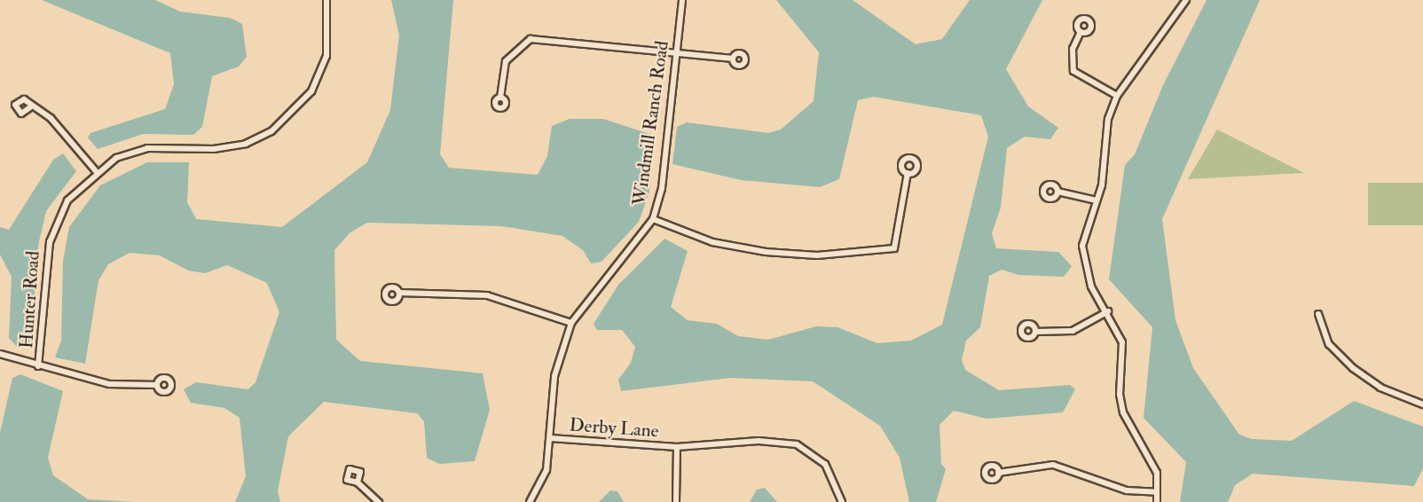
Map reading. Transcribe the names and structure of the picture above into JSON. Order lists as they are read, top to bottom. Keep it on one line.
{"streets":{"street":["Windmill Ranch Road","Hunter Road","Derby Lane"]},"crossings":[["Windmill Ranch Road","Derby Lane"]]}
